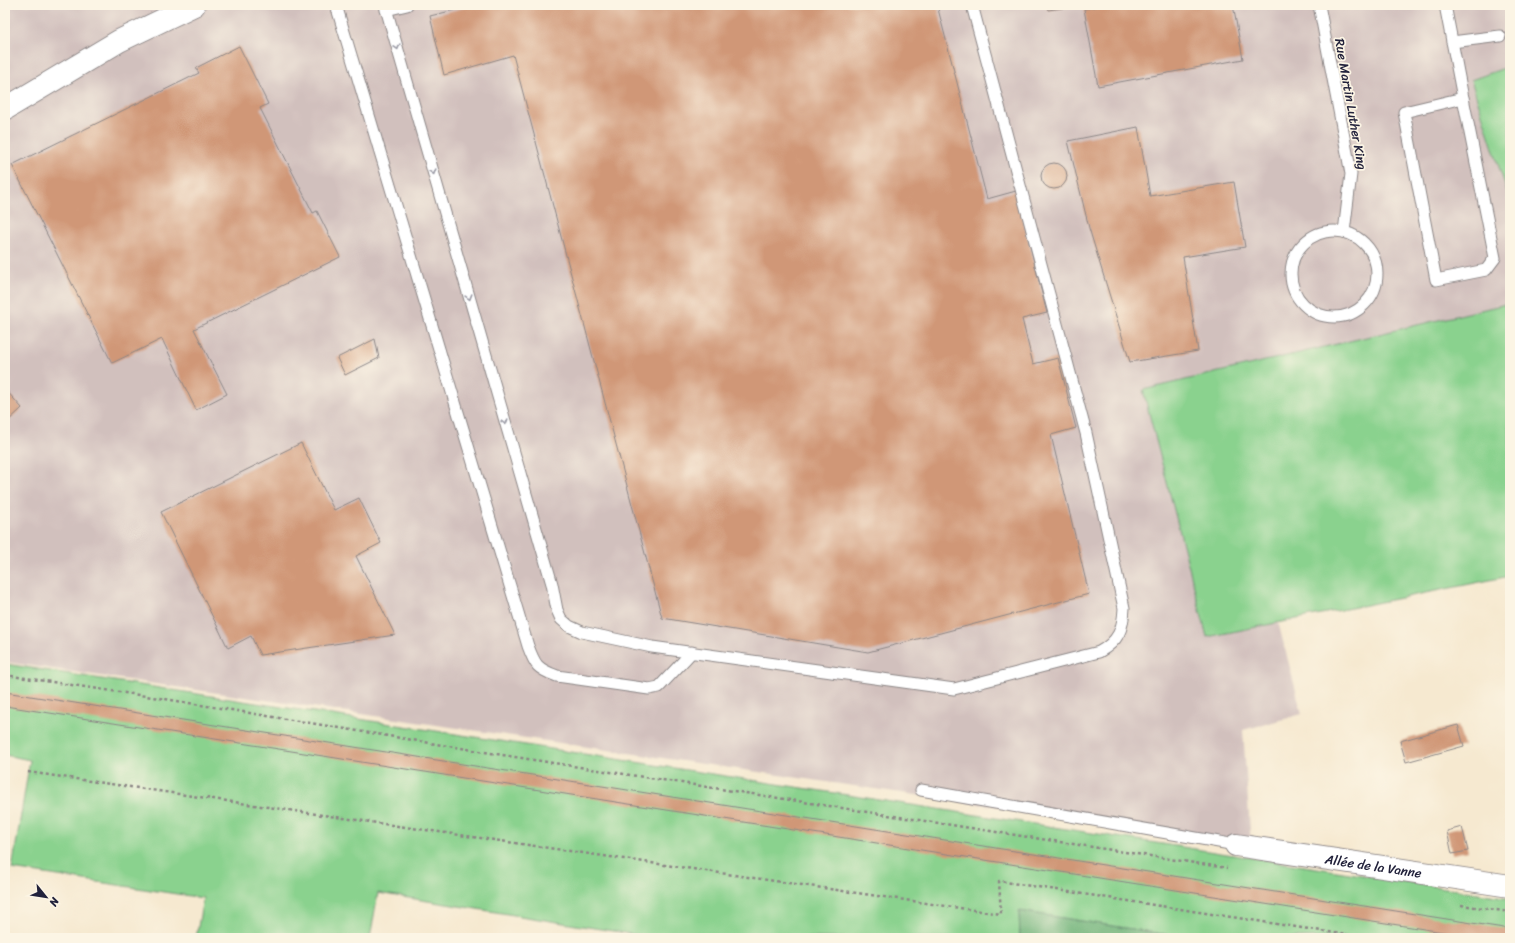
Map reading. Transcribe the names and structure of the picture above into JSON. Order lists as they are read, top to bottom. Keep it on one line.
{"streets":{"street":["Allée de la Vanne"],"lane":["Rue Martin Luther King"]},"north":"bottom right"}
